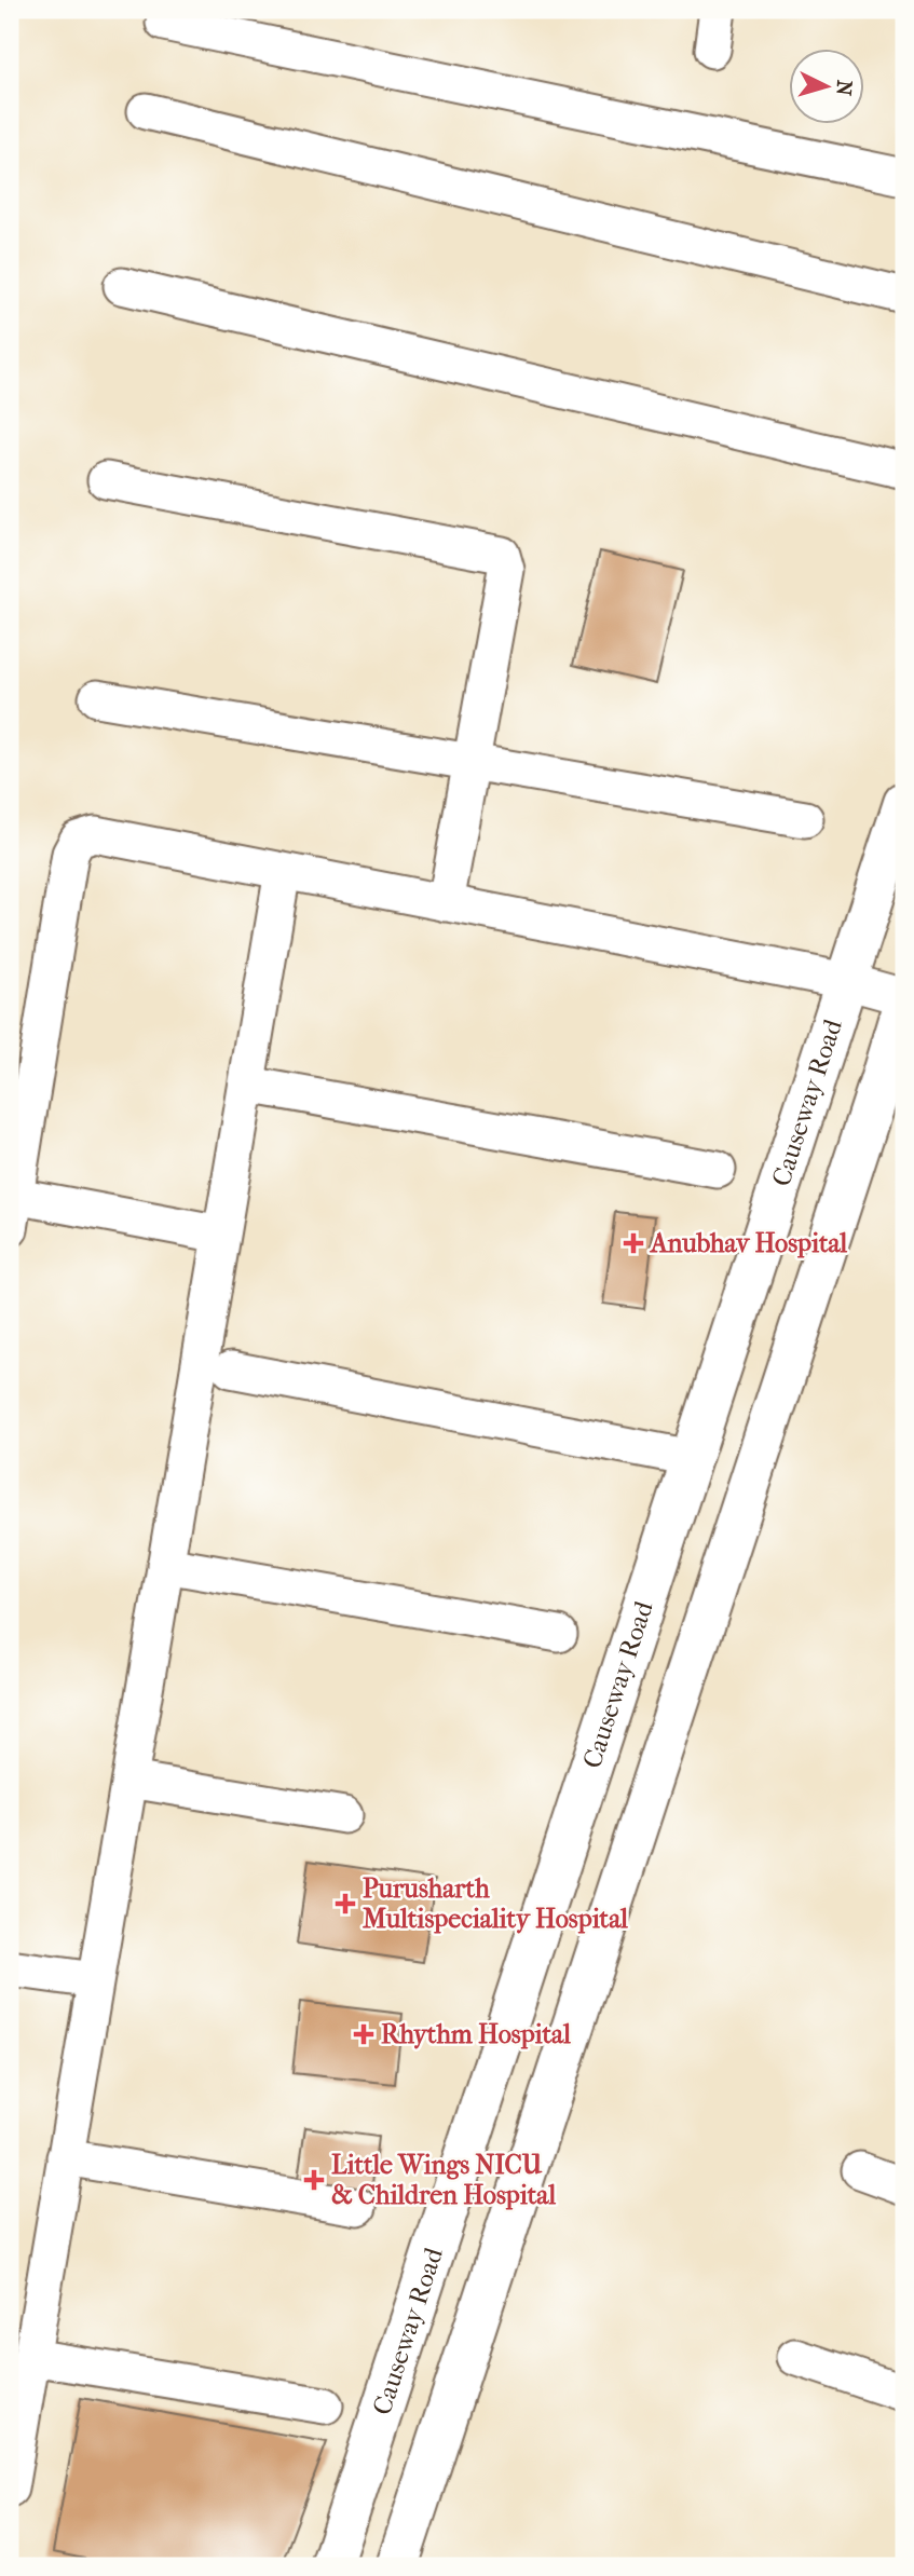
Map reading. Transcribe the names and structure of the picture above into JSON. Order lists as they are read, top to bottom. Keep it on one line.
{"streets":{"main road":["Causeway Road"]},"places":{"health":["Anubhav Hospital","Purusharth Multispeciality Hospital","Rhythm Hospital","Little Wings NICU & Children Hospital"]},"north":"right"}
